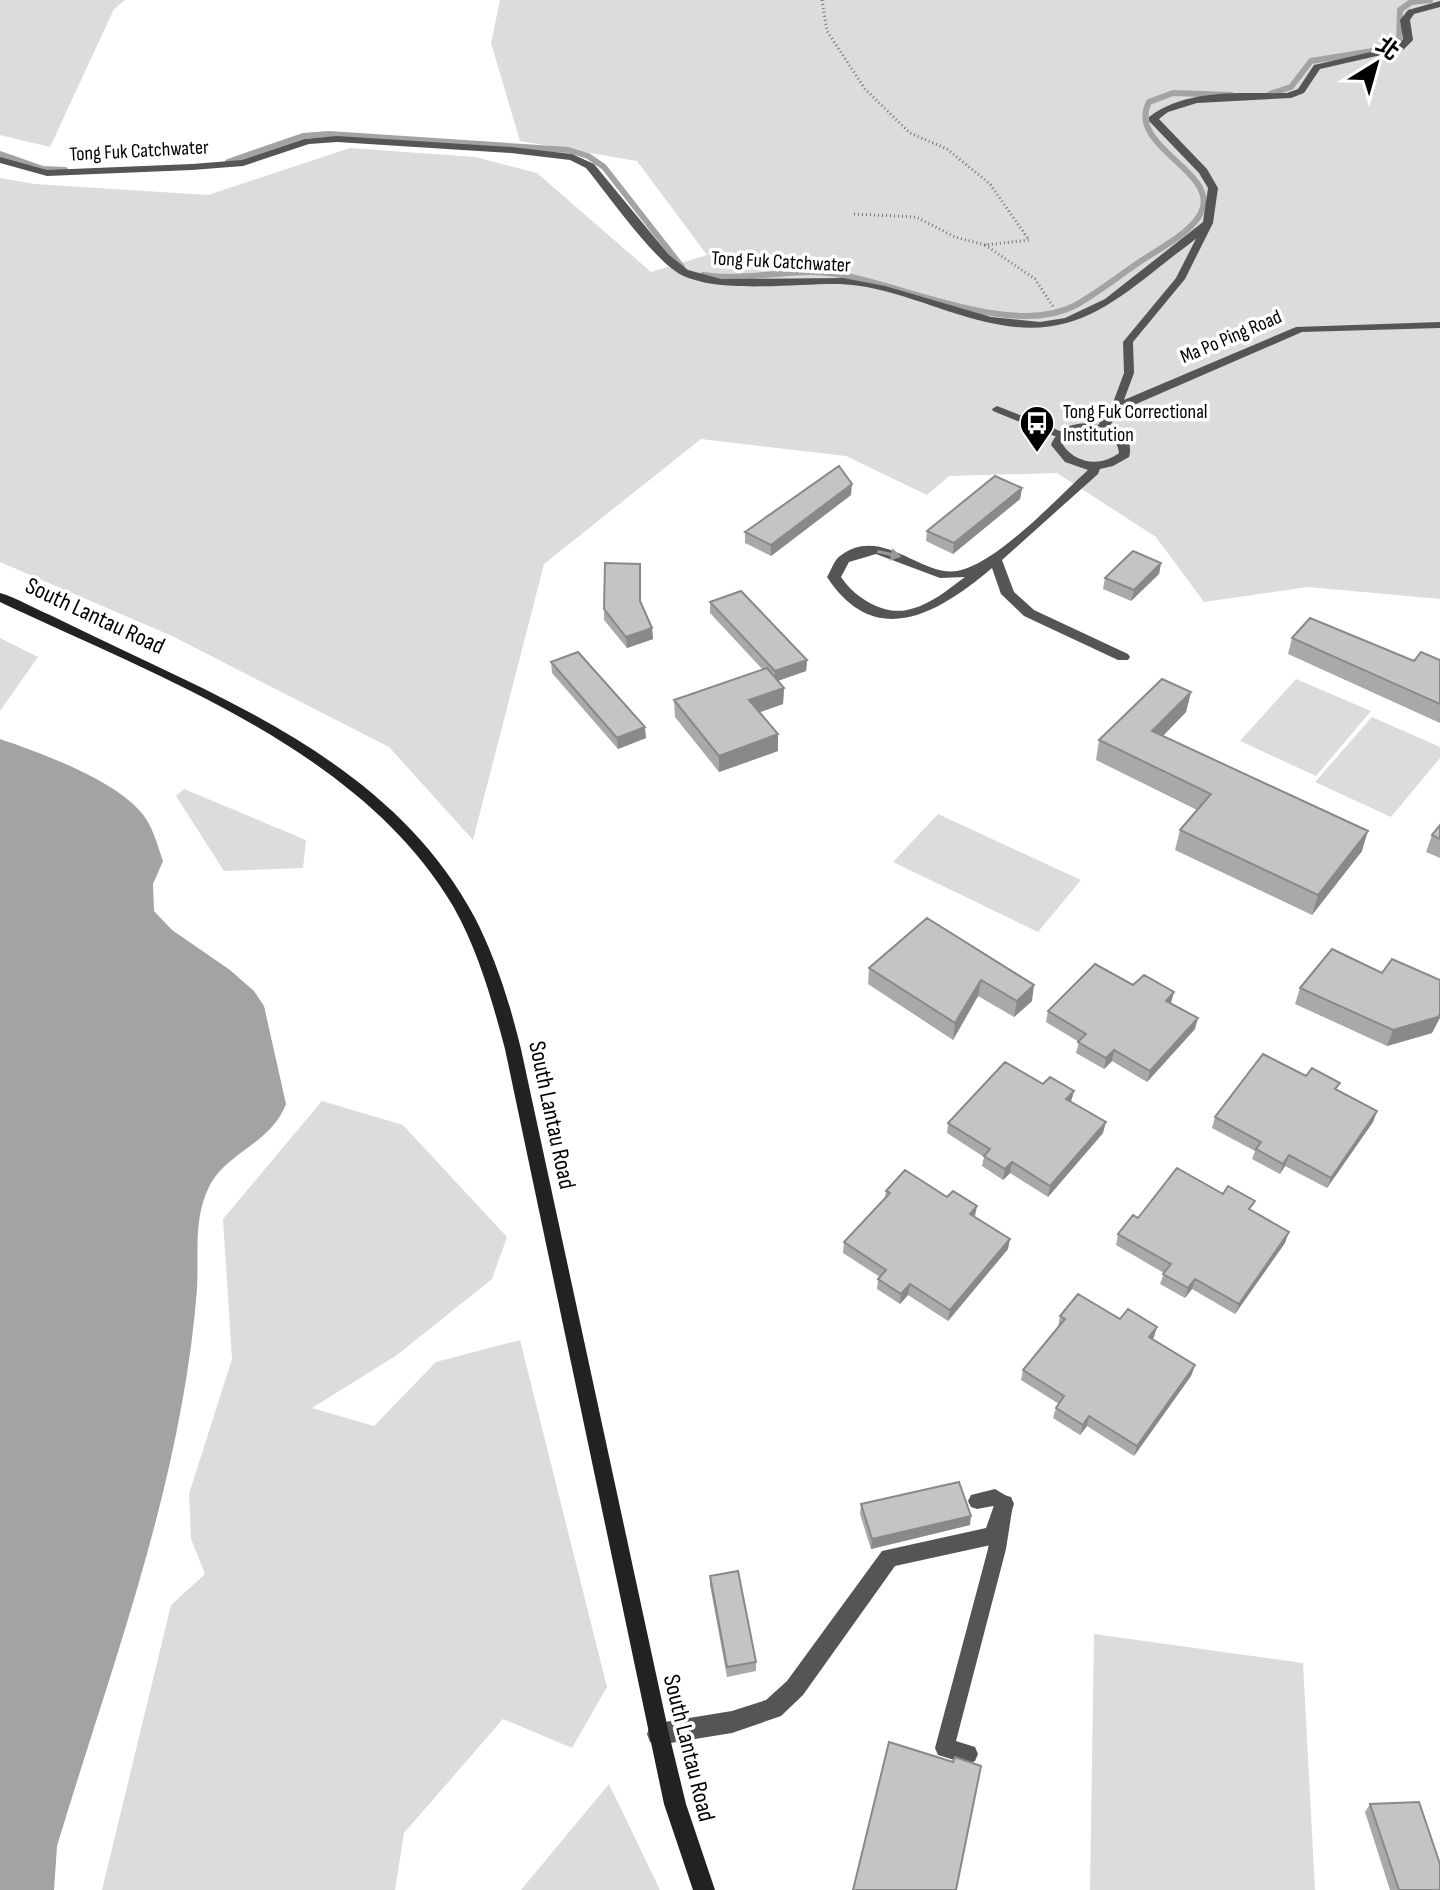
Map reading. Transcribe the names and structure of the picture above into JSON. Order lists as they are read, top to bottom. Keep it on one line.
{"streets":{"main road":["South Lantau Road"],"street":["Tong Fuk Catchwater","Ma Po Ping Road"]},"places":{"bus stop":["Tong Fuk Correctional Institution"]},"north":"top right"}
